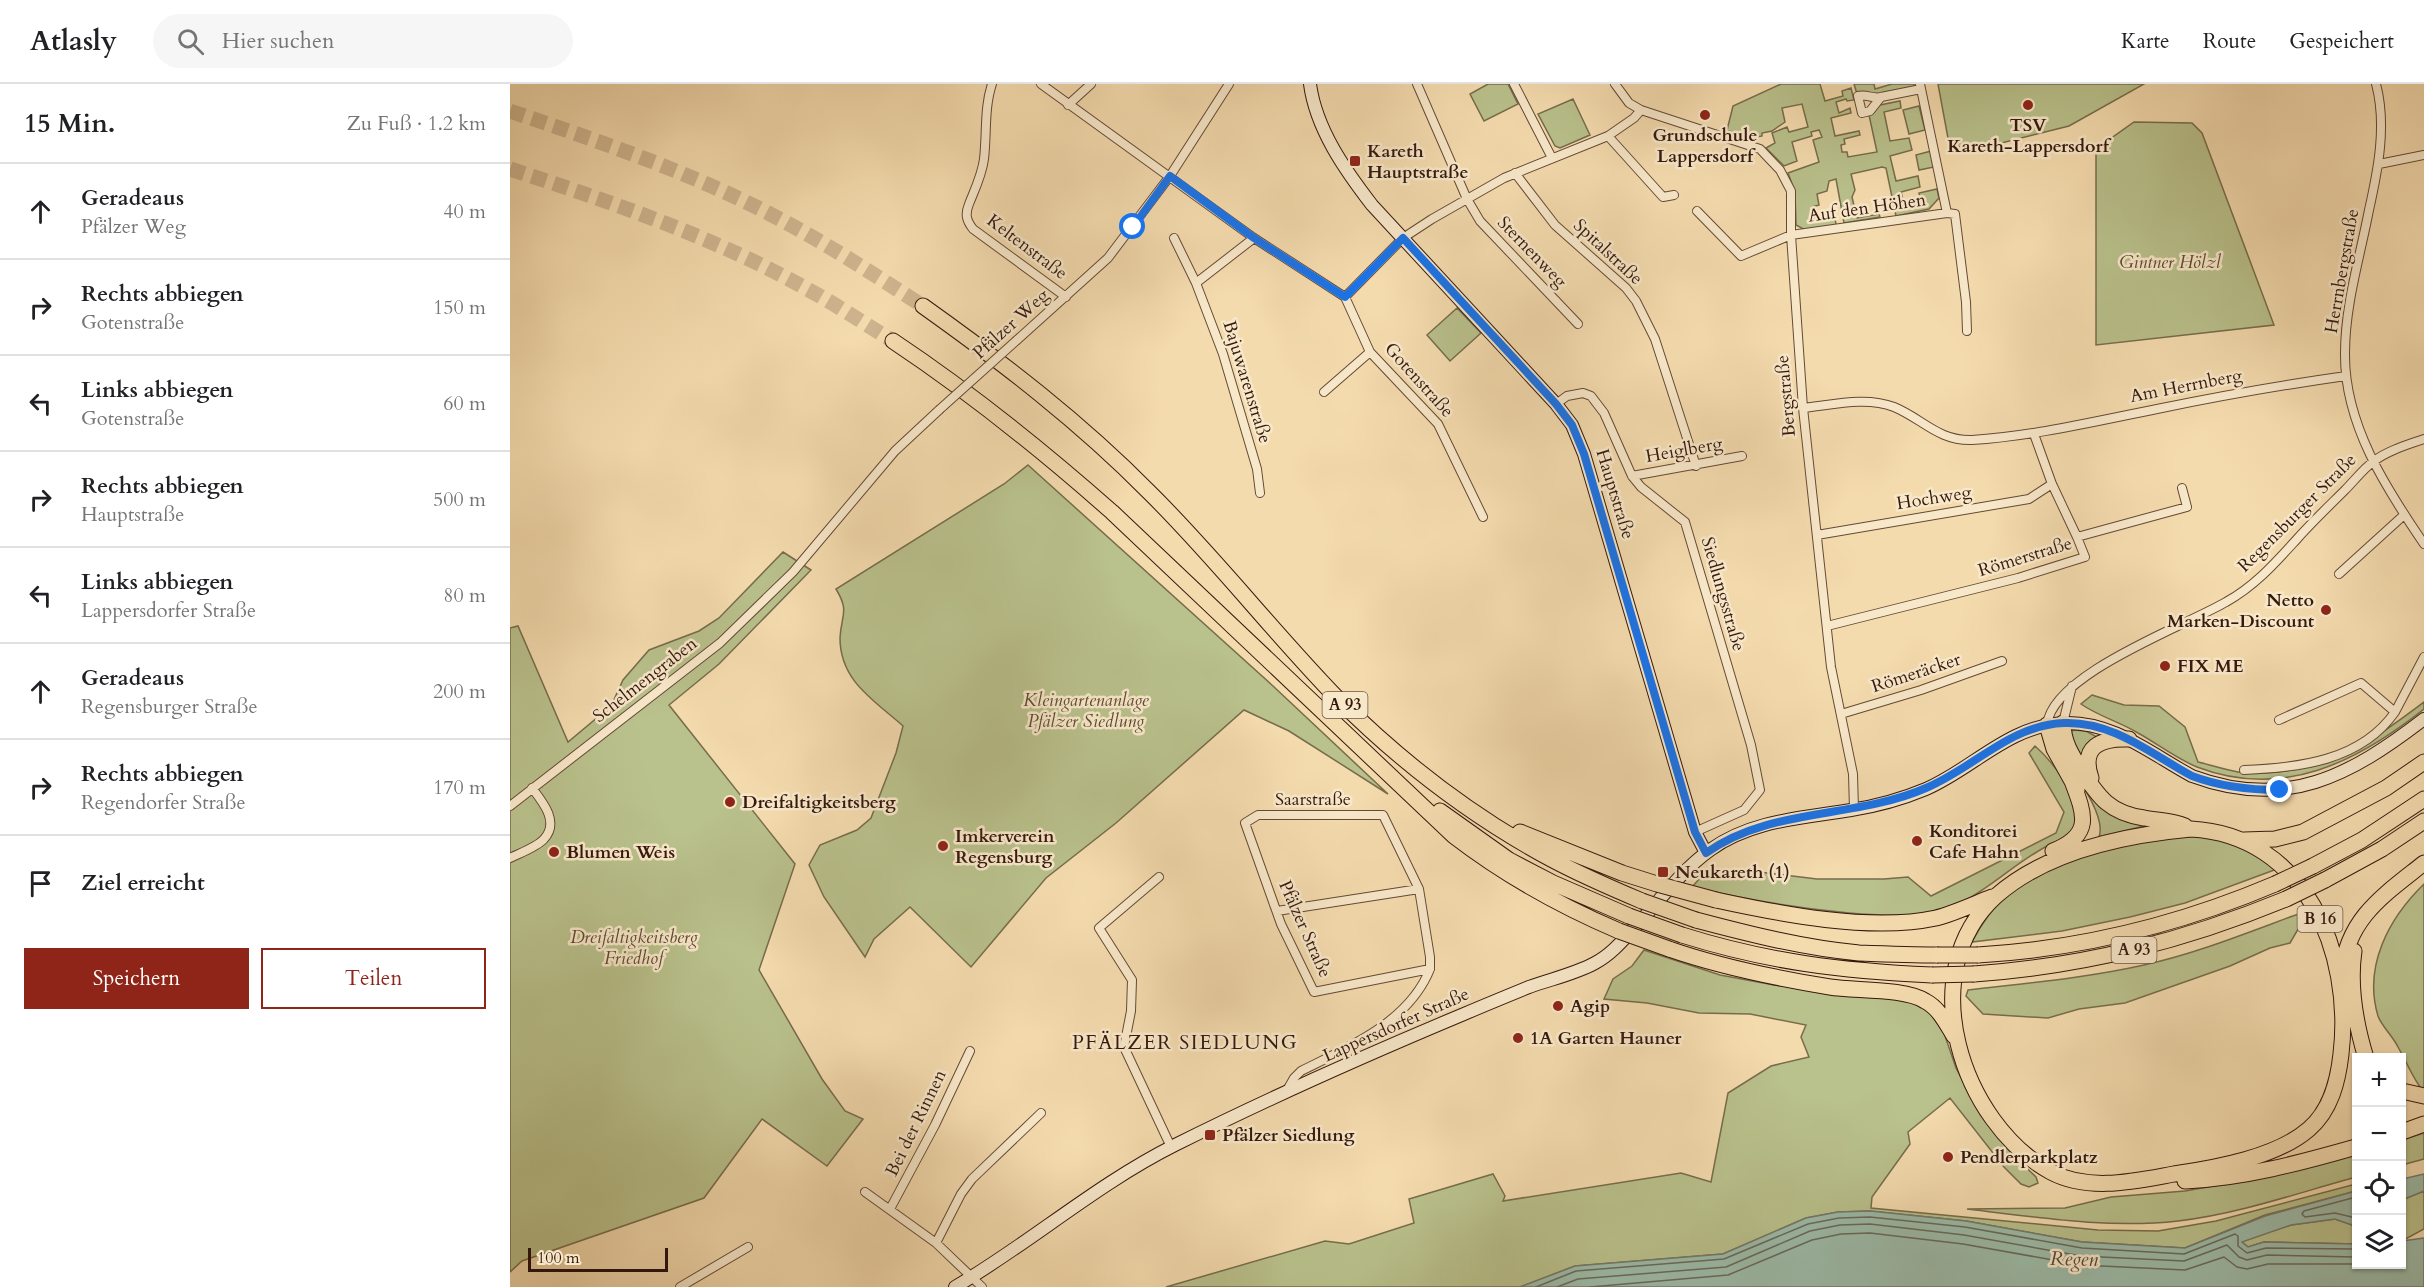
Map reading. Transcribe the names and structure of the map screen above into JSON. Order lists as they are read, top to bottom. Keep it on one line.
{"streets":{"highway":["A 93","B 16"],"street":["Auf den Höhen","Keltenstraße","Sternenweg","Spitalstraße","Herrnbergstraße","Pfälzer Weg","Gotenstraße","Bajuwarenstraße","Am Herrnberg","Bergstraße","Heiglberg","Hauptstraße","Hochweg","Regensburger Straße","Römerstraße","Siedlungsstraße","Römeräcker","Schelmengraben","Saarstraße","Pfälzer Straße","Lappersdorfer Straße","Bei der Rinnen"]},"crossings":[["Auf den Höhen","Bergstraße"],["Keltenstraße","Pfälzer Weg"],["Spitalstraße","Heiglberg"],["Herrnbergstraße","Am Herrnberg"],["Herrnbergstraße","Regensburger Straße"],["Pfälzer Weg","Schelmengraben"],["Am Herrnberg","Bergstraße"],["Bergstraße","Hochweg"],["Bergstraße","Römerstraße"],["Bergstraße","Römeräcker"],["Bergstraße","Lappersdorfer Straße"],["Heiglberg","Siedlungsstraße"],["Hauptstraße","Siedlungsstraße"],["Hauptstraße","Lappersdorfer Straße"],["Saarstraße","Pfälzer Straße"]],"districts":["PFÄLZER SIEDLUNG"],"water":["Regen"],"parks":["Gintner Hölzl","Kleingartenanlage Pfälzer Siedlung","Dreifaltigkeitsberg Friedhof"],"places":{"other":["TSV Kareth-Lappersdorf","Grundschule Lappersdorf","Netto Marken-Discount","FIX ME","Dreifaltigkeitsberg","Konditorei Cafe Hahn","Imkerverein Regensburg","Blumen Weis","Agip","1A Garten Hauner","Pendlerparkplatz"],"transit":["Kareth Hauptstraße","Neukareth (1)","Pfälzer Siedlung"]},"scale_bar":"100 m","page":{"header":"Atlasly","search":"Hier suchen","nav":["Karte","Route","Gespeichert"],"heading":["15 Min.","Zu Fuß · 1.2 km"],"list":[["Geradeaus","Pfälzer Weg","40 m"],["Rechts abbiegen","Gotenstraße","150 m"],["Links abbiegen","Gotenstraße","60 m"],["Rechts abbiegen","Hauptstraße","500 m"],["Links abbiegen","Lappersdorfer Straße","80 m"],["Geradeaus","Regensburger Straße","200 m"],["Rechts abbiegen","Regendorfer Straße","170 m"],"Ziel erreicht"],"buttons":["Speichern","Teilen"],"map_buttons":["+","−"],"scale":"100 m"}}
